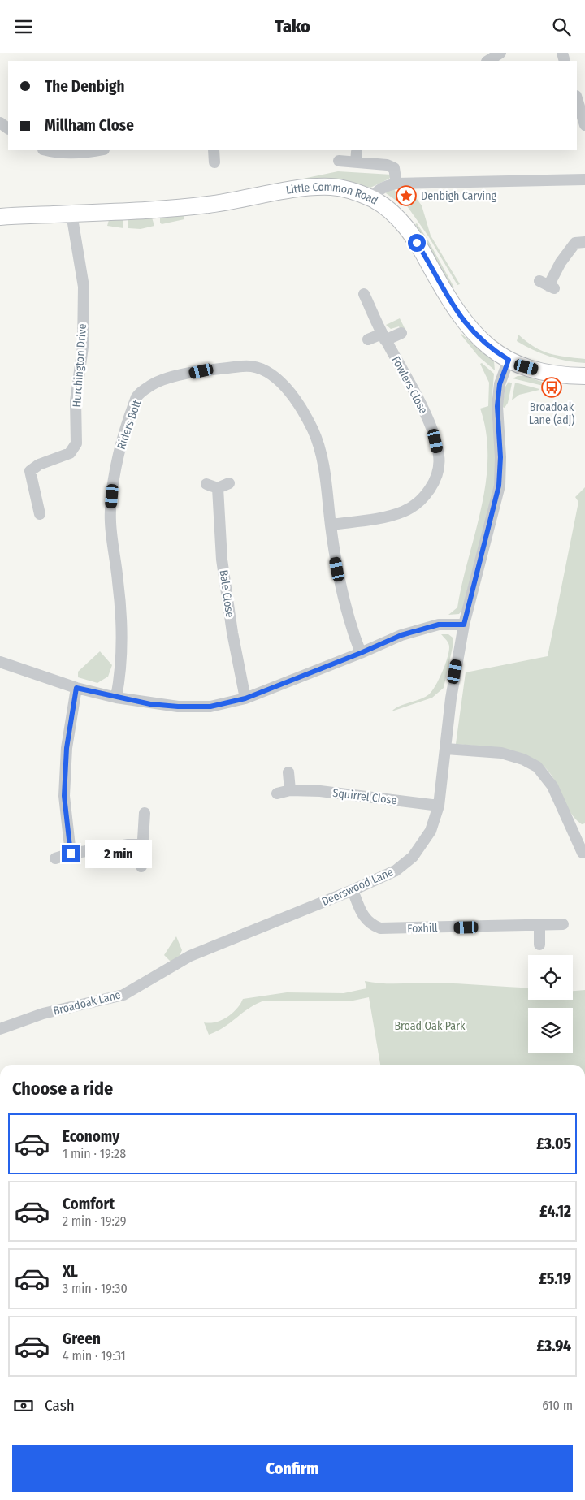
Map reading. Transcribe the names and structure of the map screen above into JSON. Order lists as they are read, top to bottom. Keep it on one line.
{"streets":{"highway":["Little Common Road"],"street":["Hurchington Drive","Fowlers Close","Riders Bolt","Bale Close","Squirrel Close","Deerswood Lane","Foxhill","Broadoak Lane"]},"crossings":[["Little Common Road","Hurchington Drive"],["Fowlers Close","Riders Bolt"],["Squirrel Close","Deerswood Lane"],["Deerswood Lane","Foxhill"],["Deerswood Lane","Broadoak Lane"]],"parks":["Broad Oak Park"],"places":{"place":["Denbigh Carving"],"bus stop":["Broadoak Lane (adj)"]},"page":{"header":"Tako","banner":["The Denbigh","Millham Close"],"bubble":"2 min","heading":"Choose a ride","list":[{"name":"Economy","note":"1 min · 19:28","value":"£3.05"},{"name":"Comfort","note":"2 min · 19:29","value":"£4.12"},{"name":"XL","note":"3 min · 19:30","value":"£5.19"},{"name":"Green","note":"4 min · 19:31","value":"£3.94"}],"pay":["Cash","610 m"],"buttons":"Confirm"}}
